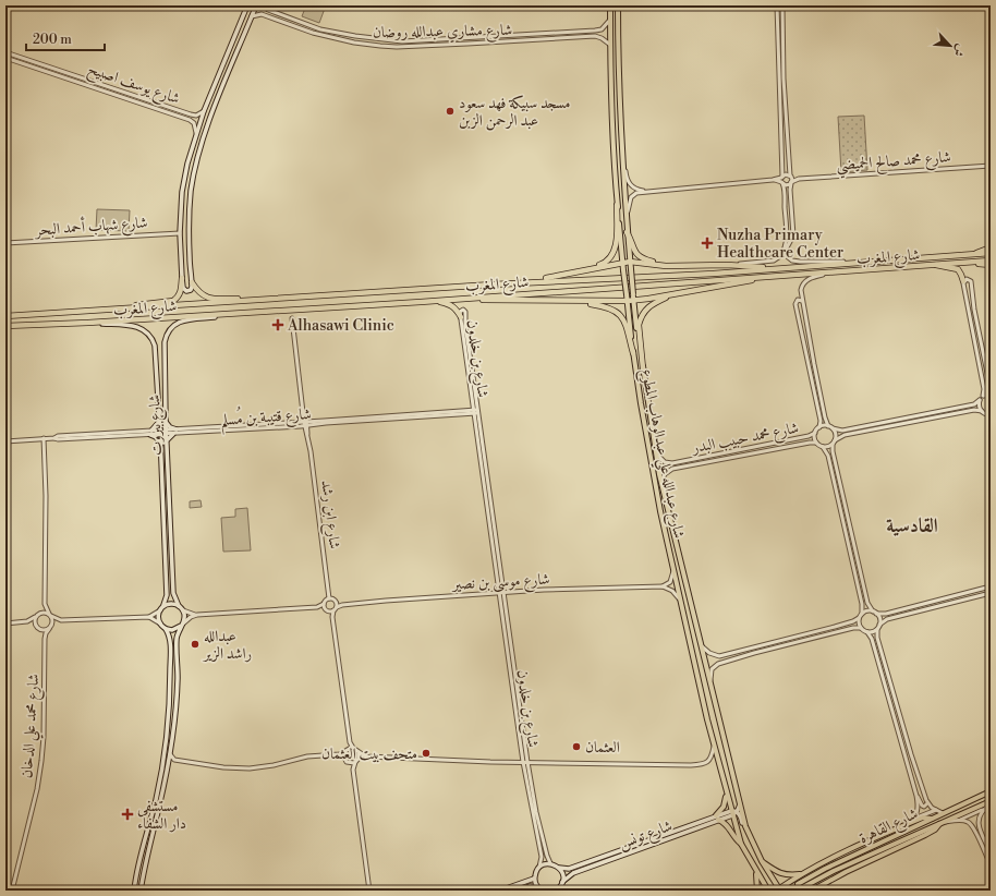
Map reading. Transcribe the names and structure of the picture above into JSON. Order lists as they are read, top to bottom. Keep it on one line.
{"streets":{"highway":["شارع المغرب"],"main road":["شارع بيروت","شارع عبدالله علي عبدالوهاب المطوع","شارع القاهرة","شارع تونس"],"street":["شارع مشاري عبدالله روضان","شارع يوسف اصبيح","شارع محمد صالح الحميضي","شارع شهاب أحمد البحر","شارع بن خلدون","شارع قتيبة بن مُسلم","شارع محمد حبيب البدر","شارع ابن رشد","شارع موسى بن نصير","شارع محمد علي الدخان"]},"crossings":[["شارع مشاري عبدالله روضان","شارع عبدالله علي عبدالوهاب المطوع"],["شارع المغرب","شارع بيروت"],["شارع بن خلدون","شارع قتيبة بن مُسلم"],["شارع بن خلدون","شارع موسى بن نصير"],["شارع قتيبة بن مُسلم","شارع بيروت"],["شارع قتيبة بن مُسلم","شارع ابن رشد"],["شارع محمد حبيب البدر","شارع عبدالله علي عبدالوهاب المطوع"],["شارع عبدالله علي عبدالوهاب المطوع","شارع تونس"],["شارع ابن رشد","شارع موسى بن نصير"]],"districts":["القادسية"],"places":{"other":["مسجد سبيكة فهد سعود عبد الرحمن الزبن","عبدالله راشد الزير","العثمان","متحف بيت العثمان"],"health":["Nuzha Primary Healthcare Center","Alhasawi Clinic","مستشفى دار الشفاء"]},"scale_bar":"200 m","north":"bottom right"}
